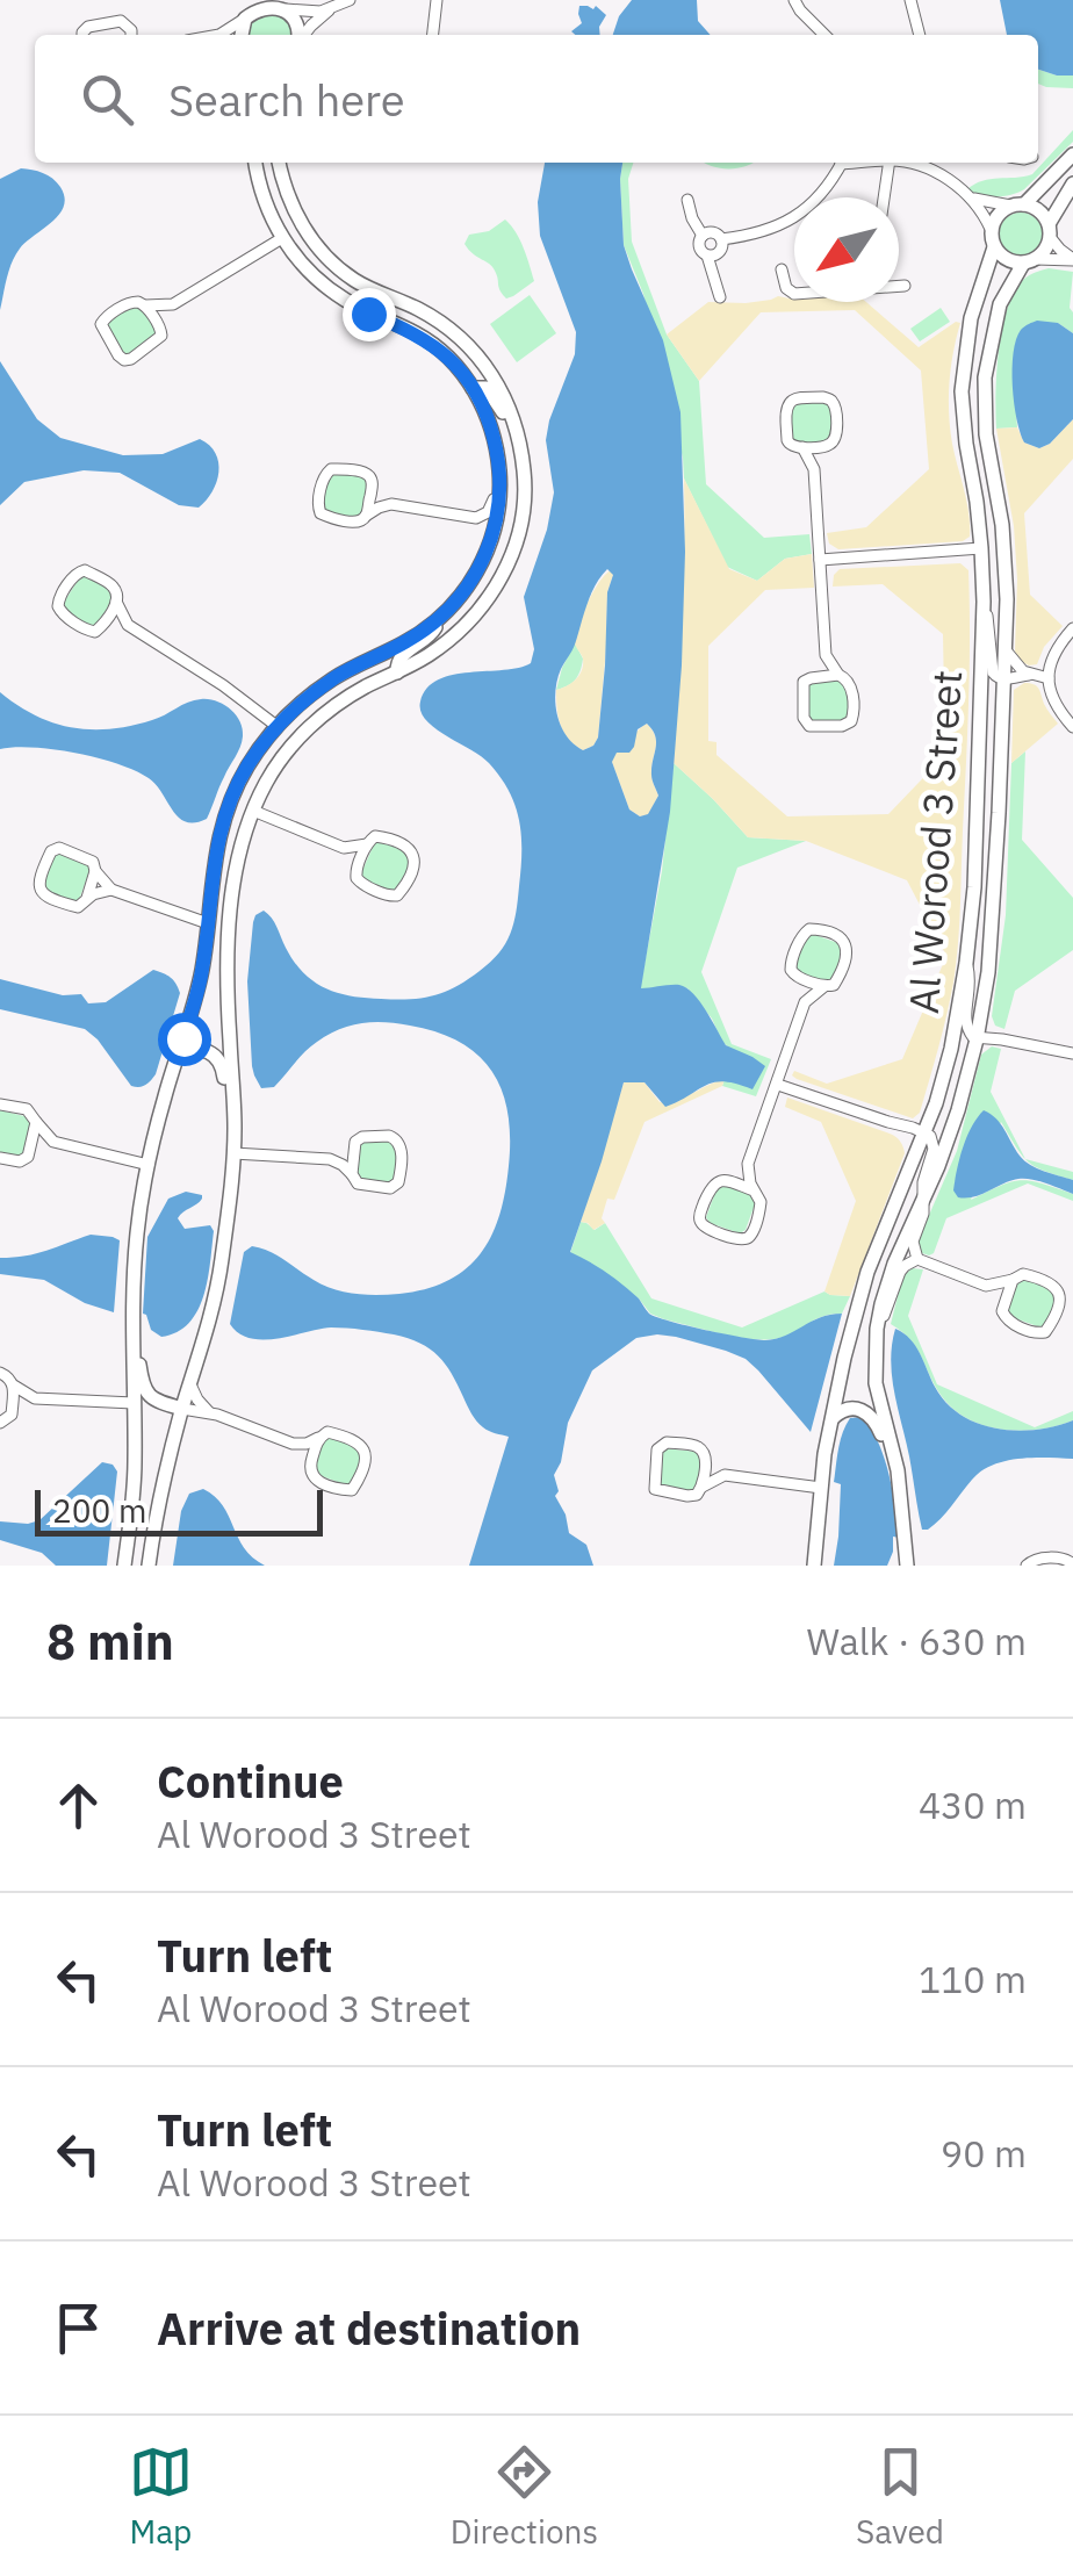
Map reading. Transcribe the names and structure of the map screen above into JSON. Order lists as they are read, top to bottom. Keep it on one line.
{"streets":{"street":["Al Worood 3 Street"]},"scale_bar":"200 m","north":"bottom left","page":{"search":"Search here","scale":"200 m","heading":["8 min","Walk · 630 m"],"list":[["Continue","Al Worood 3 Street","430 m"],["Turn left","Al Worood 3 Street","110 m"],["Turn left","Al Worood 3 Street","90 m"],"Arrive at destination"],"nav":["Map","Directions","Saved"]}}
